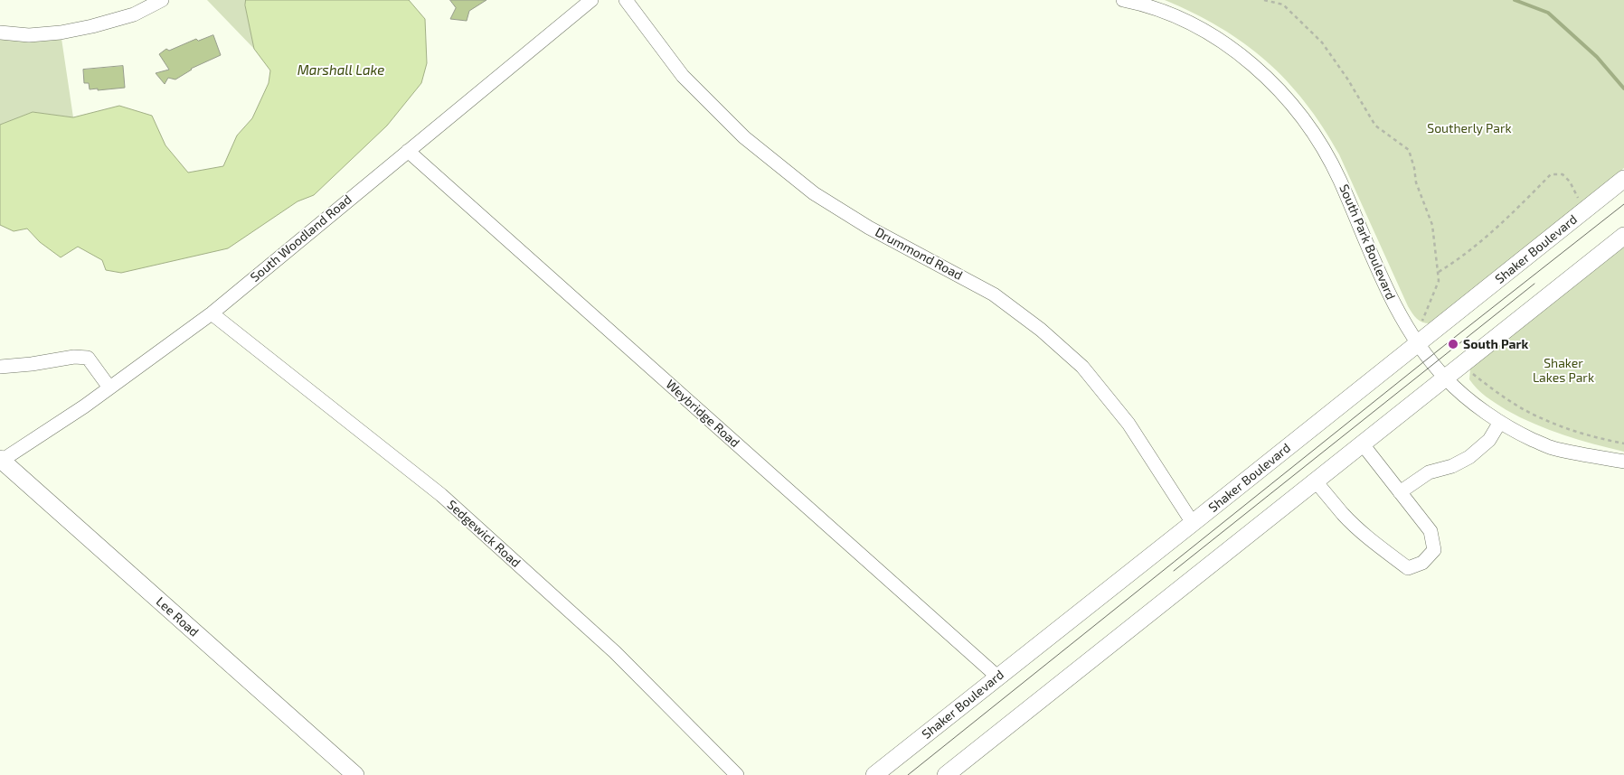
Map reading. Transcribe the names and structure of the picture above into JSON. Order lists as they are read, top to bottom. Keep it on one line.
{"streets":{"main road":["Shaker Boulevard","Lee Road"],"street":["South Woodland Road","South Park Boulevard","Drummond Road","Weybridge Road","Sedgewick Road"]},"crossings":[["South Woodland Road","Weybridge Road"],["South Woodland Road","Sedgewick Road"],["South Woodland Road","Lee Road"],["South Park Boulevard","Shaker Boulevard"],["Shaker Boulevard","Drummond Road"],["Shaker Boulevard","Weybridge Road"]],"water":["Marshall Lake"],"parks":["Southerly Park","Shaker Lakes Park"],"places":["South Park"]}
